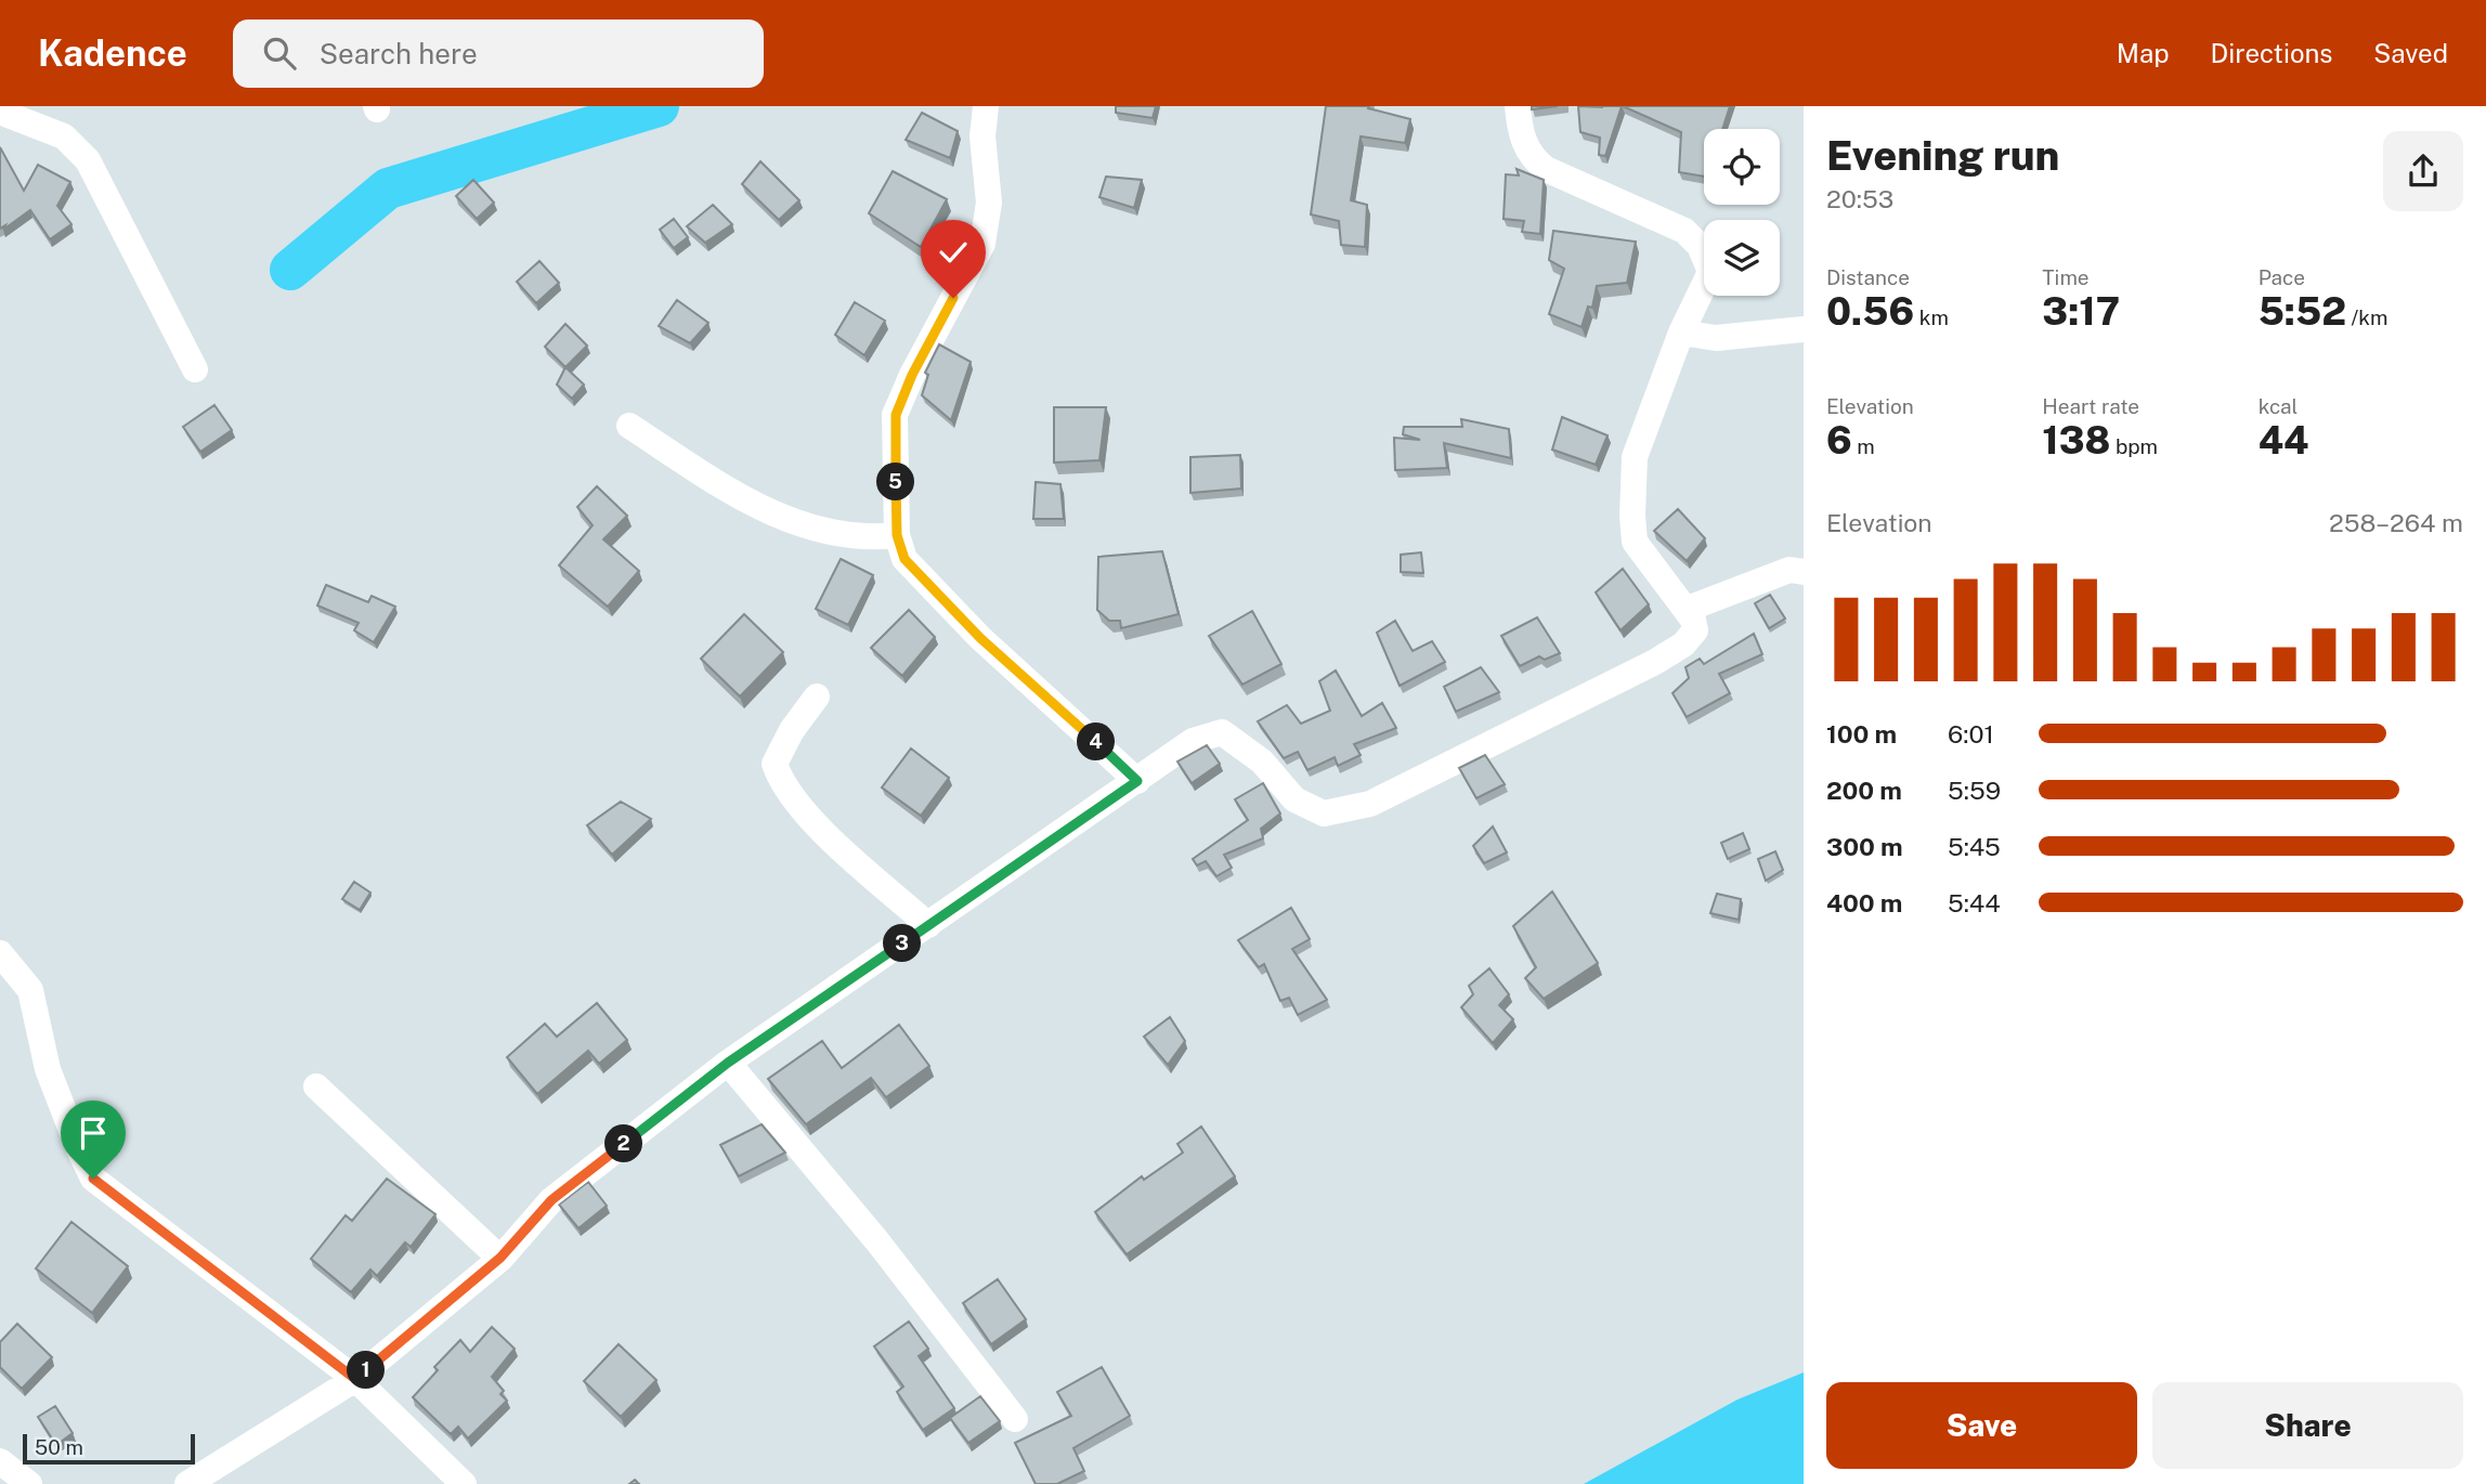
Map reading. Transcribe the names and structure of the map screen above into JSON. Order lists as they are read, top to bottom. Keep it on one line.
{"scale_bar":"50 m","page":{"header":"Kadence","search":"Search here","nav":["Map","Directions","Saved"],"heading":["Evening run","20:53"],"stats":[["Distance","0.56 km"],["Time","3:17"],["Pace","5:52 /km"],["Elevation","6 m"],["Heart rate","138 bpm"],["kcal","44"]],"pins":["5","4","3","2","1"],"chart":["Elevation","258–264 m"],"list":[{"name":"100 m","note":"6:01"},{"name":"200 m","note":"5:59"},{"name":"300 m","note":"5:45"},{"name":"400 m","note":"5:44"}],"buttons":["Save","Share"],"scale":"50 m"}}
